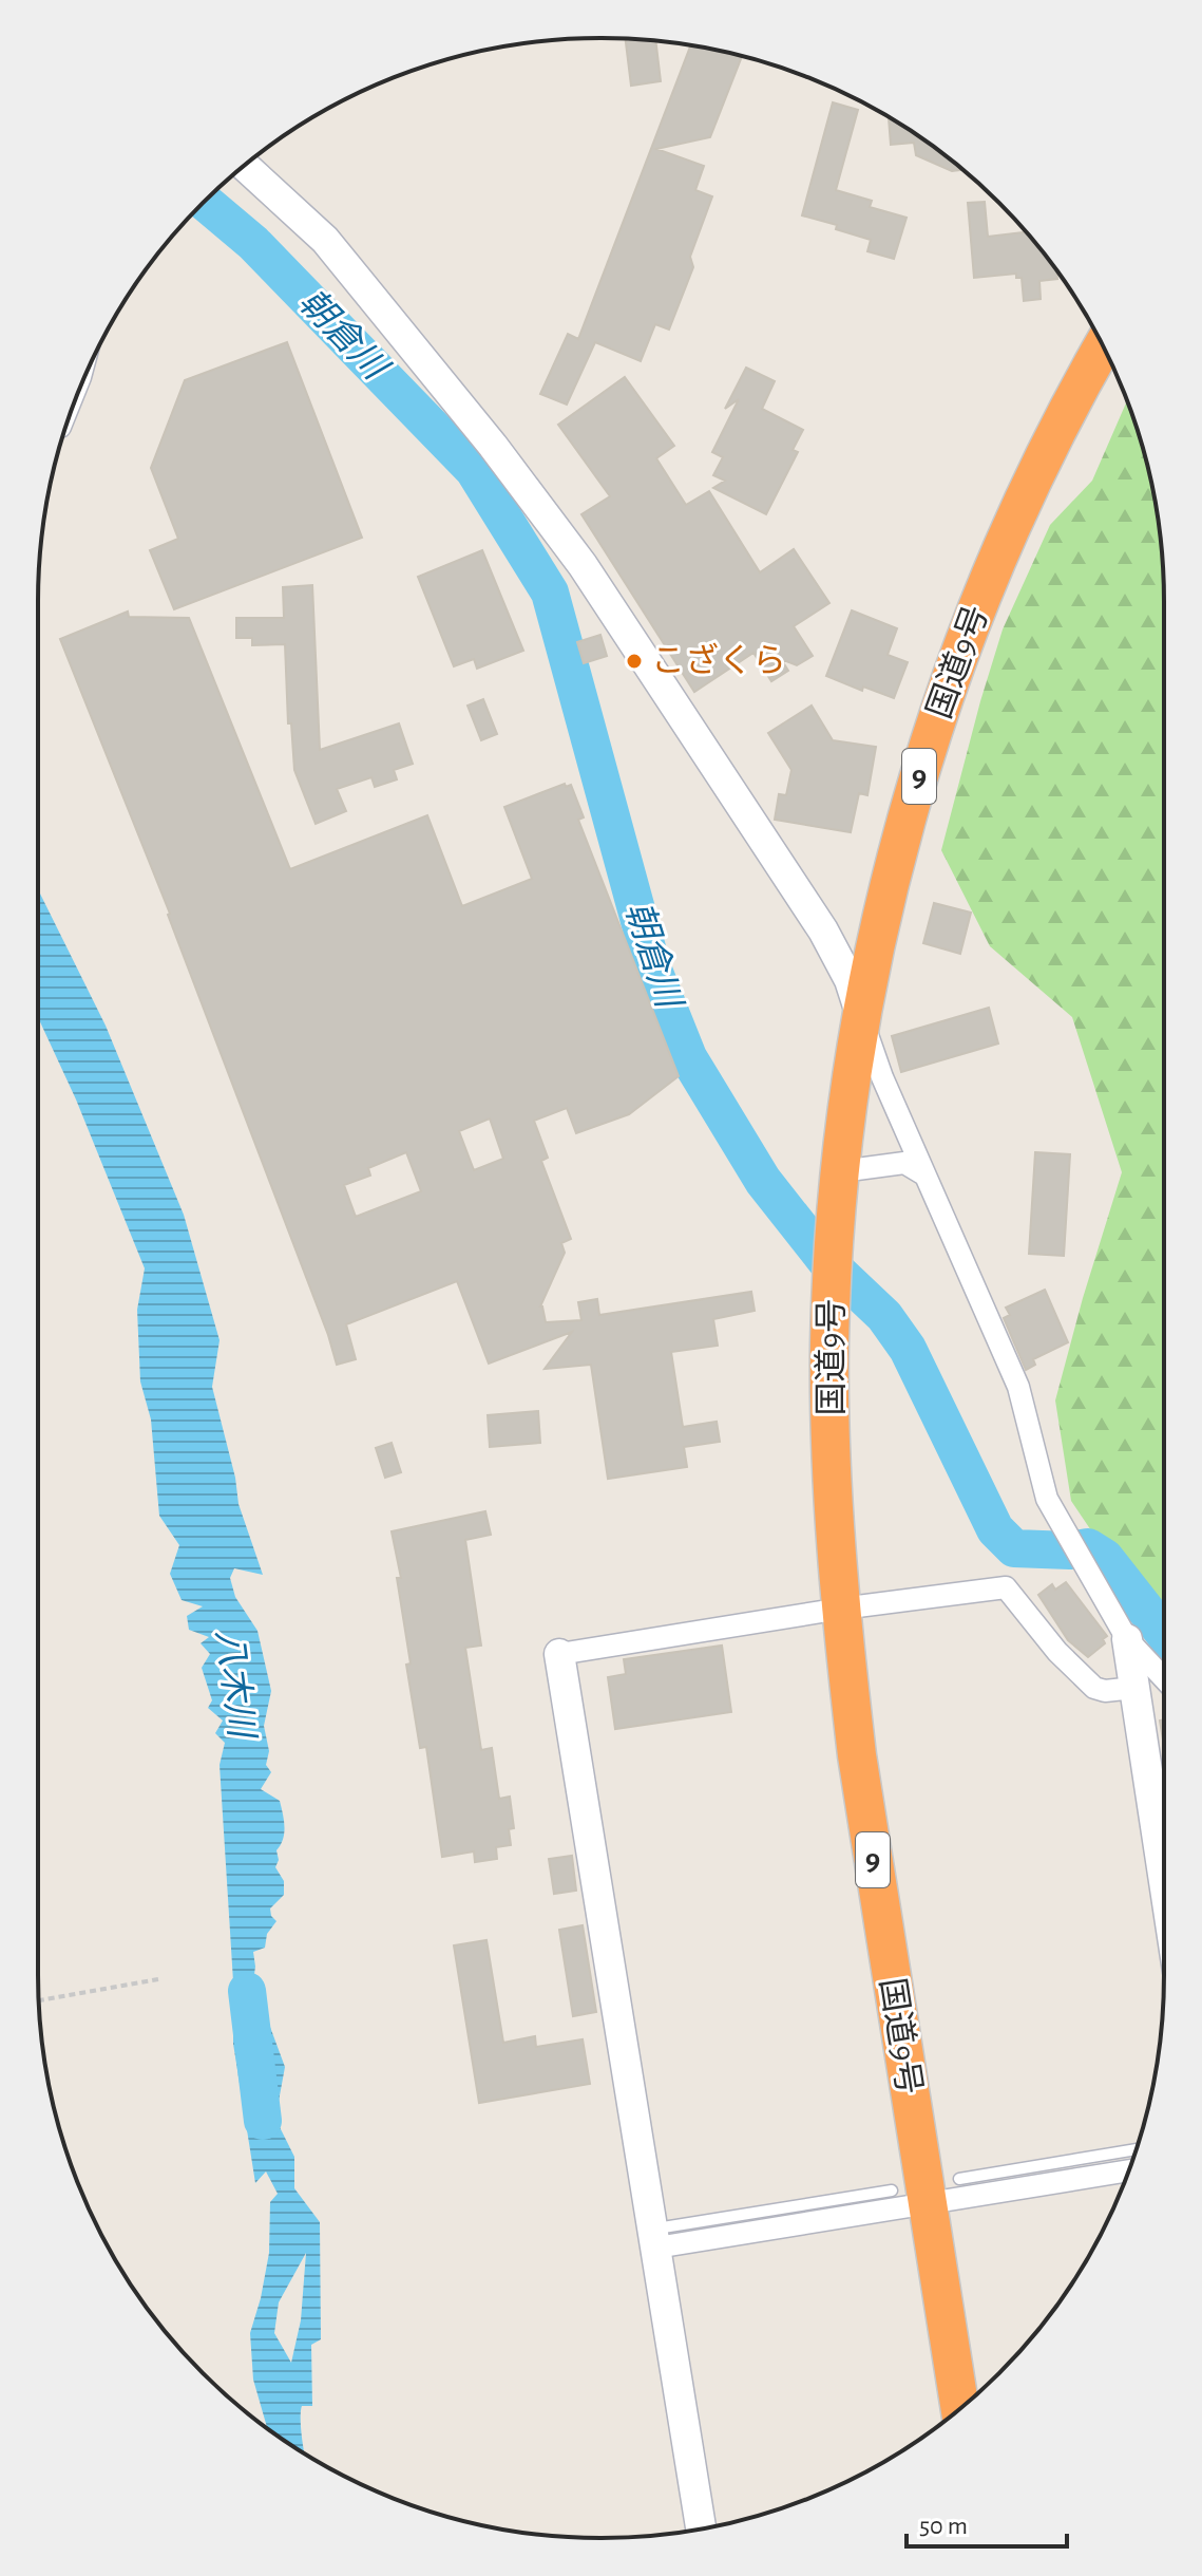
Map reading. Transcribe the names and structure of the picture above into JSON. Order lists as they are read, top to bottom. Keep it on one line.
{"streets":{"highway":["国道9号","9"]},"water":["朝倉川","八木川"],"places":["こざくら"],"scale_bar":"50 m"}
